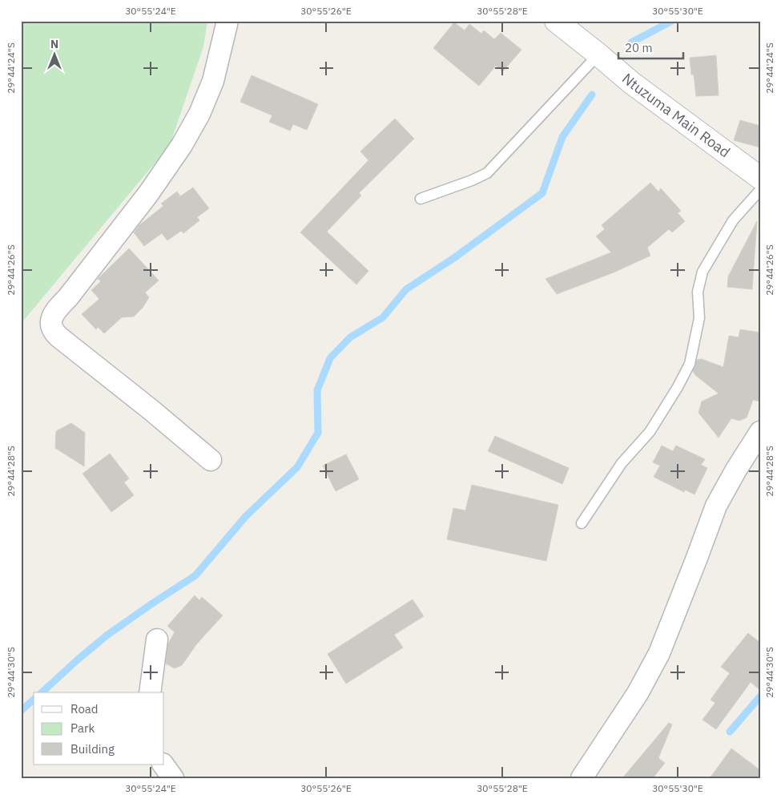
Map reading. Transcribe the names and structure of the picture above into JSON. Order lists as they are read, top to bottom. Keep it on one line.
{"streets":{"main road":["Ntuzuma Main Road"]},"legend":["Road","Park","Building"],"scale_bar":"20 m","north":"top","coordinates":["30°55'24\"E","30°55'26\"E","30°55'28\"E","30°55'30\"E","29°44'24\"S","29°44'26\"S","29°44'28\"S","29°44'30\"S"]}
